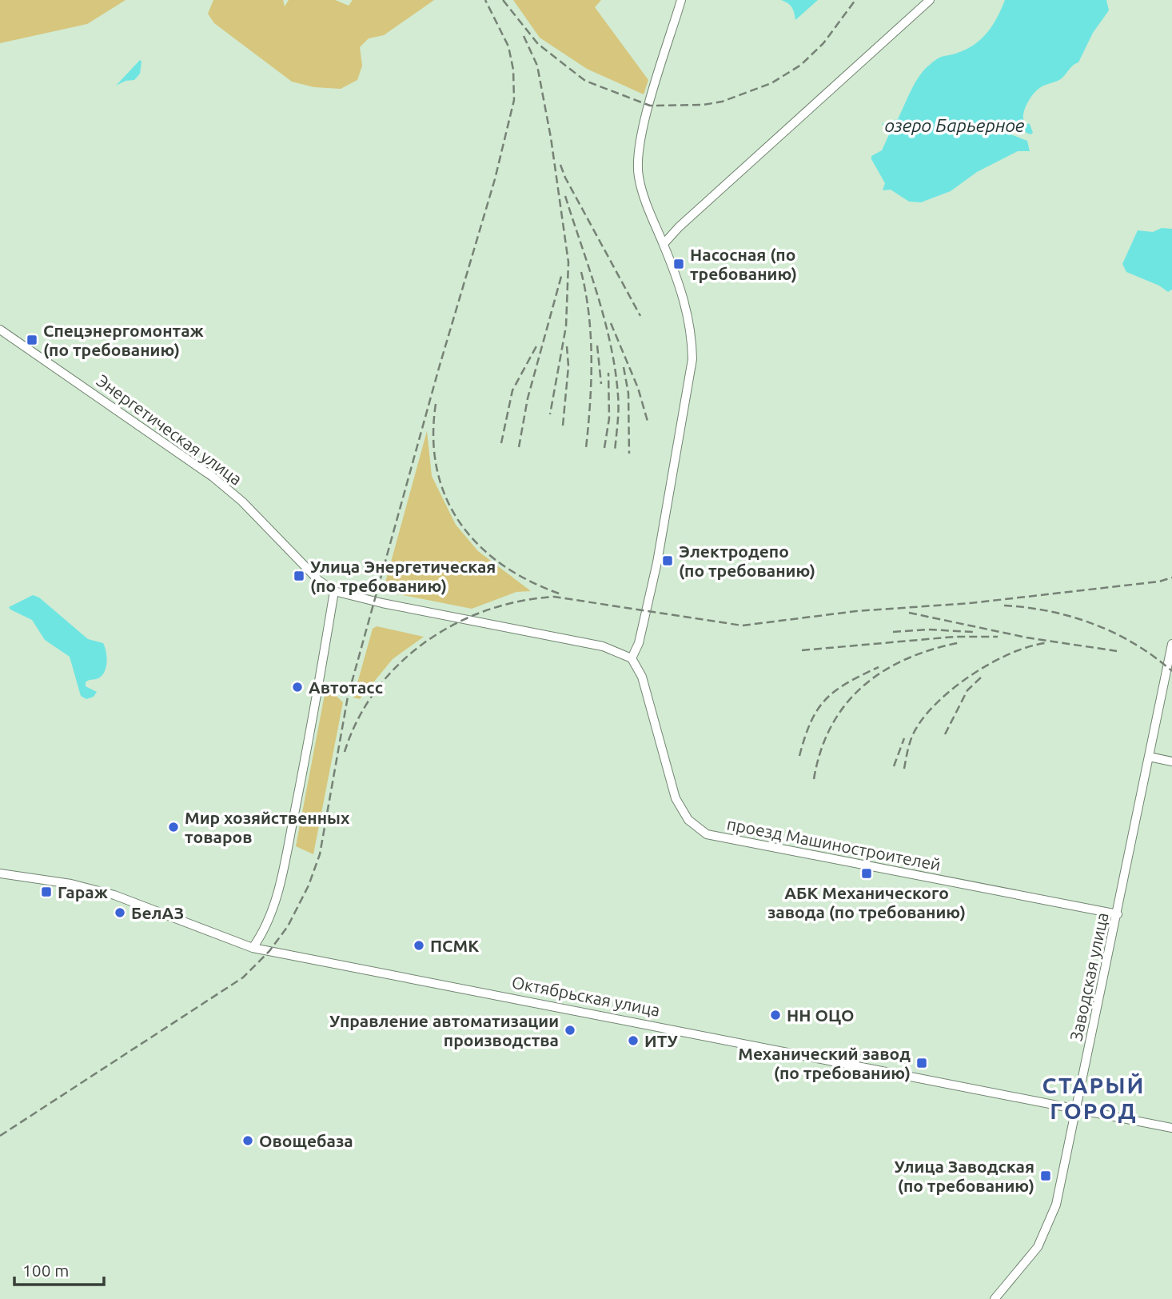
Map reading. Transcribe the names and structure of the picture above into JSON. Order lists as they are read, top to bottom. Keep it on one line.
{"streets":{"street":["Энергетическая улица","проезд Машиностроителей","Заводская улица","Октябрьская улица"]},"crossings":[["проезд Машиностроителей","Заводская улица"],["Заводская улица","Октябрьская улица"]],"districts":["СТАРЫЙ ГОРОД"],"water":["озеро Барьерное"],"places":{"transit":["Насосная (по требованию)","Спецэнергомонтаж (по требованию)","Электродепо (по требованию)","Улица Энергетическая (по требованию)","АБК Механического завода (по требованию)","Гараж","Механический завод (по требованию)","Улица Заводская (по требованию)"],"other":["Автотасс","Мир хозяйственных товаров","БелАЗ","ПСМК","НН ОЦО","Управление автоматизации производства","ИТУ","Овощебаза"]},"scale_bar":"100 m"}
